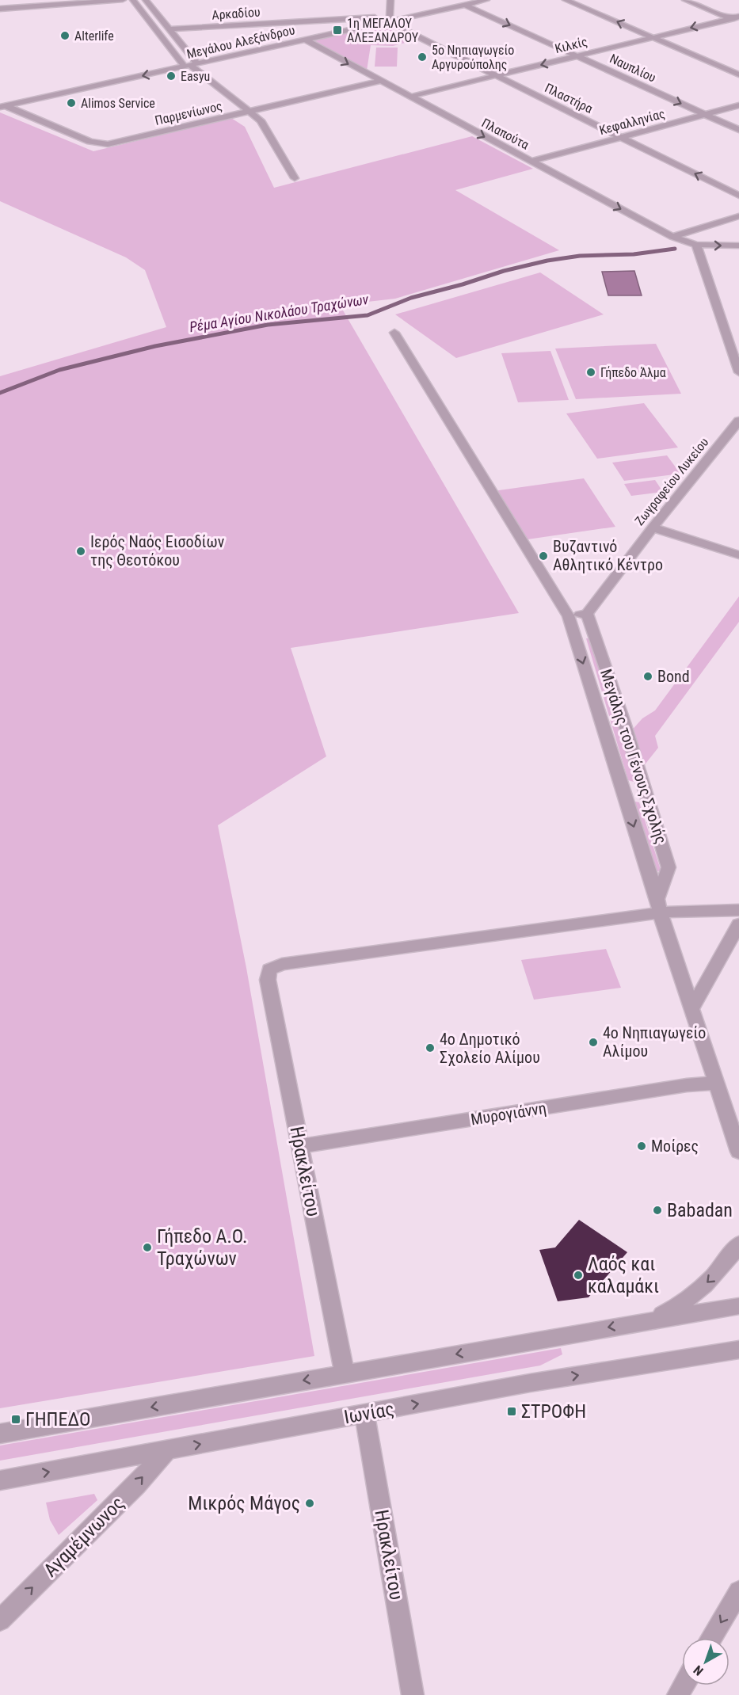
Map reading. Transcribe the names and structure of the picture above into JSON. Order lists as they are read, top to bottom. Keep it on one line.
{"streets":{"street":["Αρκαδίου","Μεγάλου Αλεξάνδρου","Κιλκίς","Ναυπλίου","Πλαστήρα","Παρμενίωνος","Κεφαλληνίας","Πλαπούτα","Ζωγραφείου Λυκείου","Μεγάλης του Γένους Σχολής","Μυρογιάννη","Ηρακλείτου","Ιωνίας","Αγαμέμνωνος"]},"crossings":[["Αρκαδίου","Μεγάλου Αλεξάνδρου"],["Αρκαδίου","Πλαστήρα"],["Μεγάλου Αλεξάνδρου","Ναυπλίου"],["Μεγάλου Αλεξάνδρου","Πλαστήρα"],["Μεγάλου Αλεξάνδρου","Παρμενίωνος"],["Μεγάλου Αλεξάνδρου","Πλαπούτα"],["Κιλκίς","Ναυπλίου"],["Κιλκίς","Πλαστήρα"],["Κιλκίς","Πλαπούτα"],["Ναυπλίου","Κεφαλληνίας"],["Πλαστήρα","Κεφαλληνίας"],["Παρμενίωνος","Πλαπούτα"],["Κεφαλληνίας","Πλαπούτα"],["Ζωγραφείου Λυκείου","Μεγάλης του Γένους Σχολής"],["Μεγάλης του Γένους Σχολής","Μυρογιάννη"],["Μεγάλης του Γένους Σχολής","Ηρακλείτου"],["Μυρογιάννη","Ηρακλείτου"],["Ηρακλείτου","Ιωνίας"],["Ιωνίας","Αγαμέμνωνος"]],"one_way":["Κιλκίς","Πλαπούτα","Αγαμέμνωνος"],"water":["Ρέμα Αγίου Νικολάου Τραχώνων"],"places":{"transit":["1η ΜΕΓΑΛΟΥ ΑΛΕΞΑΝΔΡΟΥ","ΣΤΡΟΦΗ","ΓΗΠΕΔΟ"],"other":["Alterlife","5ο Νηπιαγωγείο Αργυρούπολης","Easyu","Alimos Service","Γήπεδο Άλμα","Ιερός Ναός Εισοδίων της Θεοτόκου","Βυζαντινό Αθλητικό Κέντρο","Bond","4ο Νηπιαγωγείο Αλίμου","4ο Δημοτικό Σχολείο Αλίμου","Μοίρες","Babadan","Γήπεδο Α.Ο. Τραχώνων","Λαός και καλαμάκι","Μικρός Μάγος"]},"north":"bottom left"}
